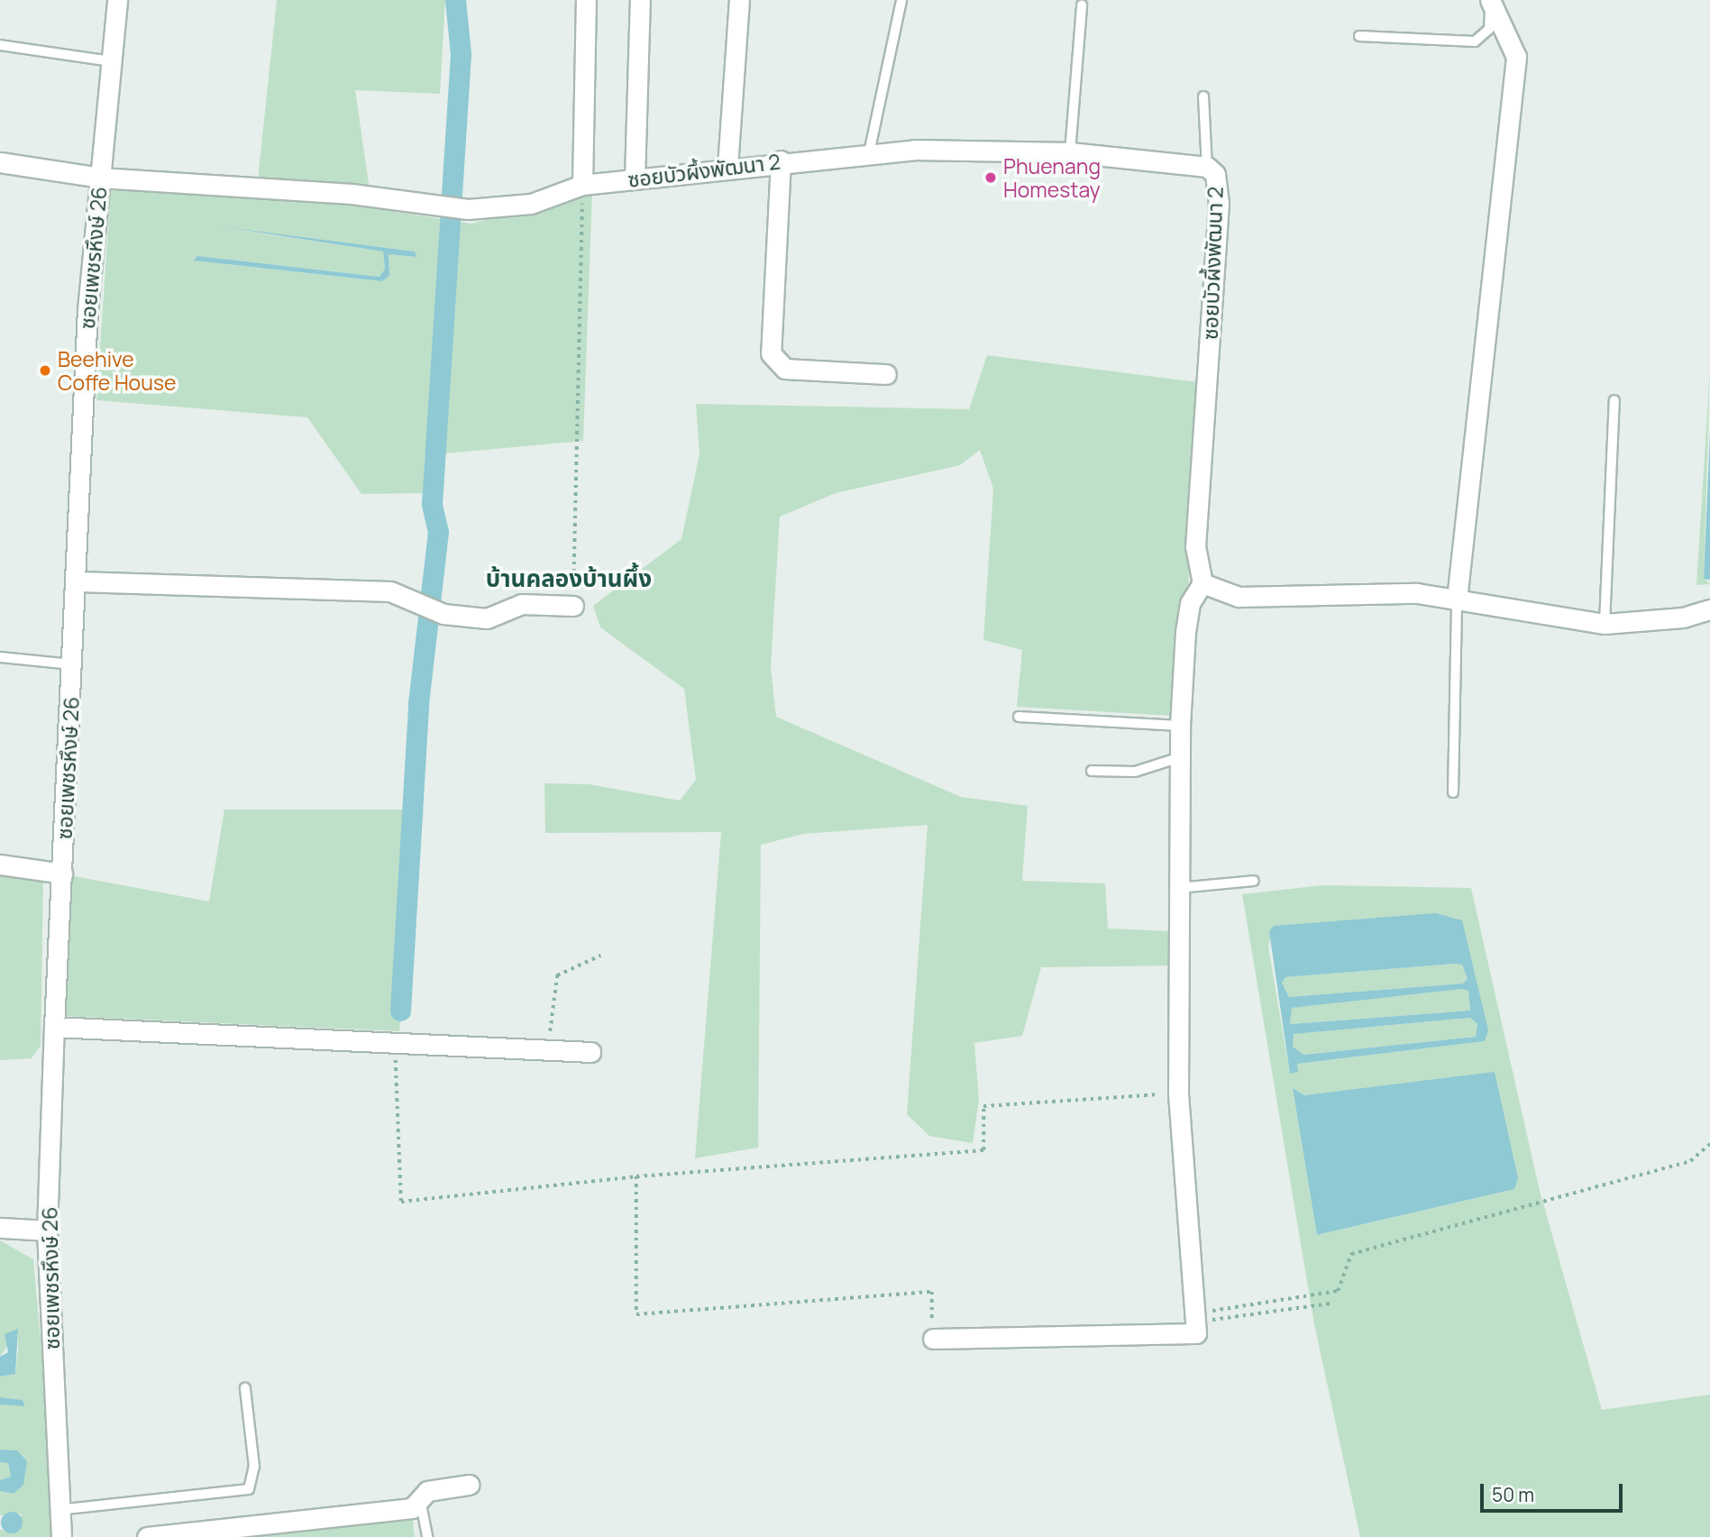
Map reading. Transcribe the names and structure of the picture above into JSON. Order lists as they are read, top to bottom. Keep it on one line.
{"streets":{"street":["ซอยบัวผึ้งพัฒนา 2","ซอยเพชรหึงษ์ 26"]},"crossings":[["ซอยบัวผึ้งพัฒนา 2","ซอยเพชรหึงษ์ 26"]],"districts":["บ้านคลองบ้านผึ้ง"],"places":["Phuenang Homestay","Beehive Coffe House"],"scale_bar":"50 m"}
